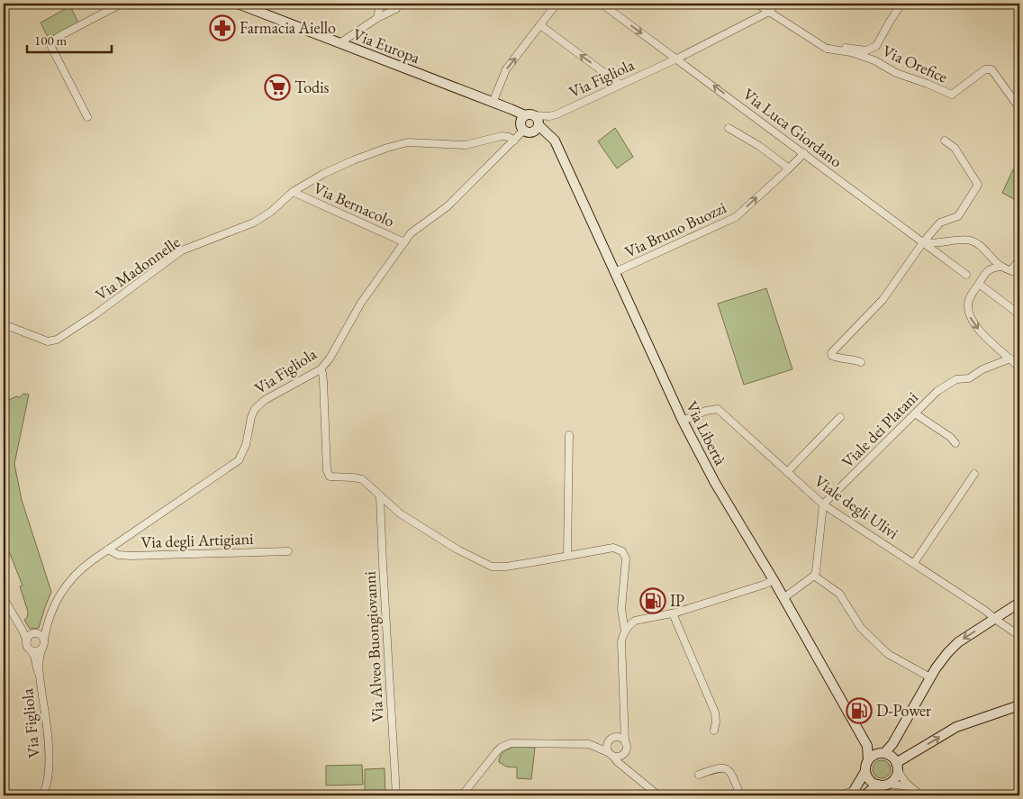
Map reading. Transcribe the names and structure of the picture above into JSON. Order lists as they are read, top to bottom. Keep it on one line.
{"streets":{"street":["Via Europa","Via Orefice","Via Figliola","Via Luca Giordano","Via Bernacolo","Via Bruno Buozzi","Via Madonnelle","Viale dei Platani","Via Libertà","Viale degli Ulivi","Via degli Artigiani","Via Alveo Buongiovanni"]},"crossings":[["Via Europa","Via Figliola"],["Via Europa","Via Libertà"],["Via Figliola","Via Luca Giordano"],["Via Figliola","Via Bernacolo"],["Via Figliola","Via Madonnelle"],["Via Figliola","Via Libertà"],["Via Figliola","Via degli Artigiani"],["Via Luca Giordano","Via Bruno Buozzi"],["Via Bernacolo","Via Madonnelle"],["Via Bruno Buozzi","Via Libertà"],["Viale dei Platani","Viale degli Ulivi"],["Via Libertà","Viale degli Ulivi"]],"one_way":["Via Bruno Buozzi"],"places":{"pharmacy":["Farmacia Aiello"],"supermarket":["Todis"],"fuel station":["IP","D-Power"]},"scale_bar":"100 m"}
